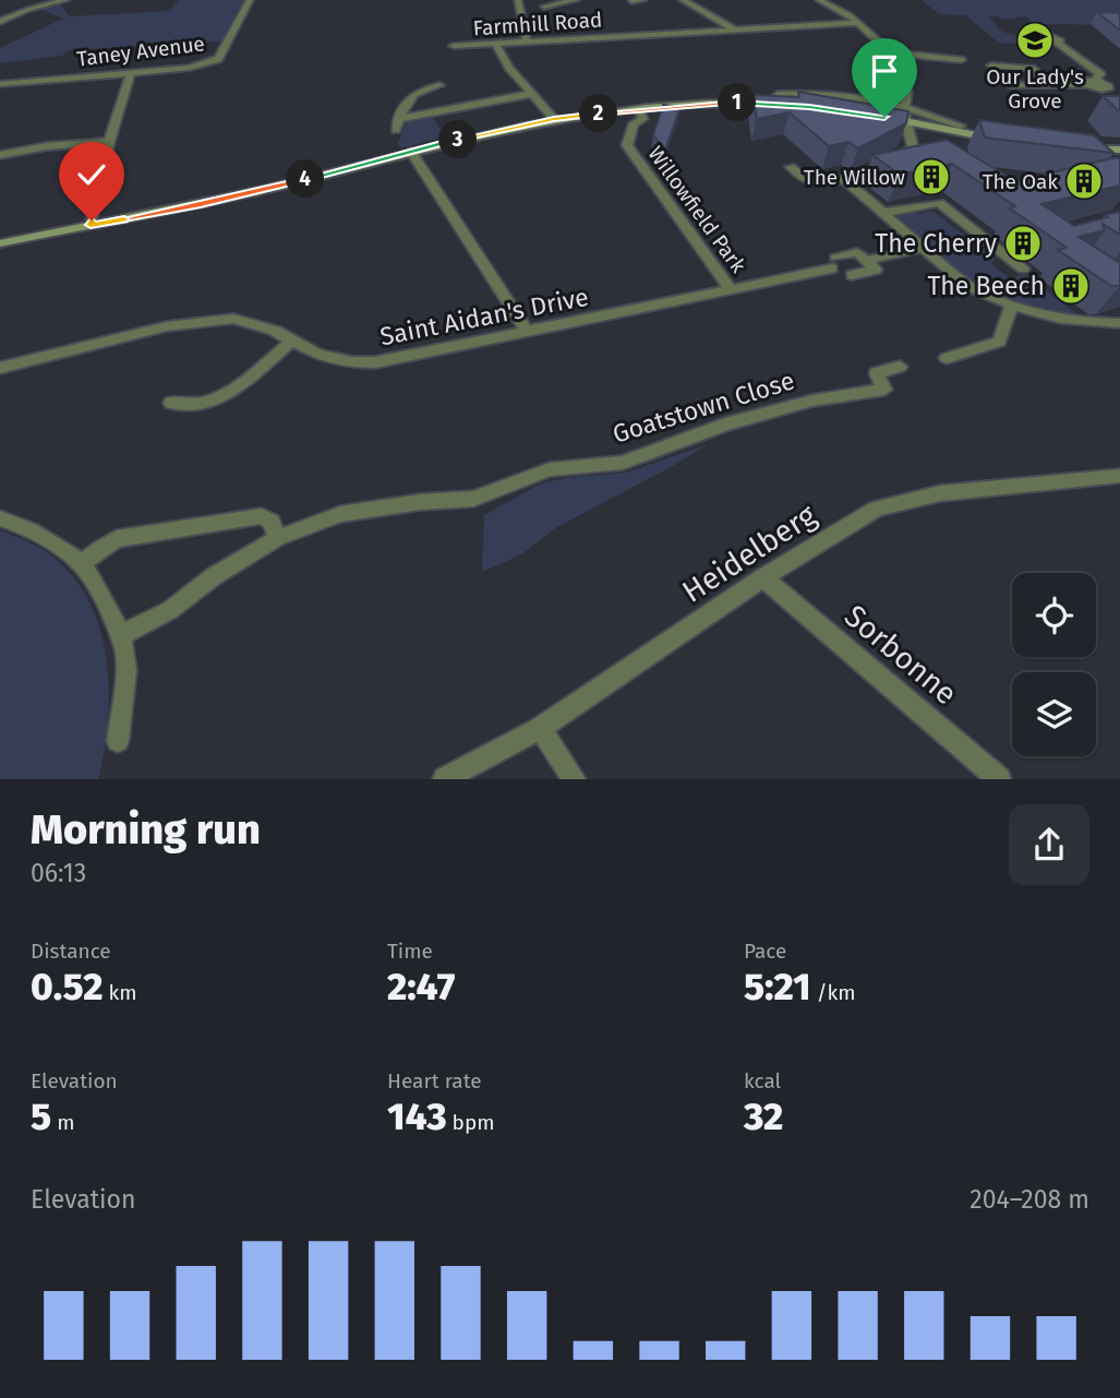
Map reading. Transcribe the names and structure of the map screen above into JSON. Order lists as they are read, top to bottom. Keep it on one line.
{"streets":{"street":["Farmhill Road","Taney Avenue","Willowfield Park","Saint Aidan's Drive","Goatstown Close","Heidelberg","Sorbonne"]},"crossings":[["Willowfield Park","Saint Aidan's Drive"],["Heidelberg","Sorbonne"]],"places":{"school or university":["Our Lady's Grove"],"building":["The Willow","The Oak","The Cherry","The Beech"]},"page":{"pins":["1","2","3","4"],"heading":["Morning run","06:13"],"stats":[["Distance","0.52 km"],["Time","2:47"],["Pace","5:21 /km"],["Elevation","5 m"],["Heart rate","143 bpm"],["kcal","32"]],"chart":["Elevation","204–208 m"]}}
